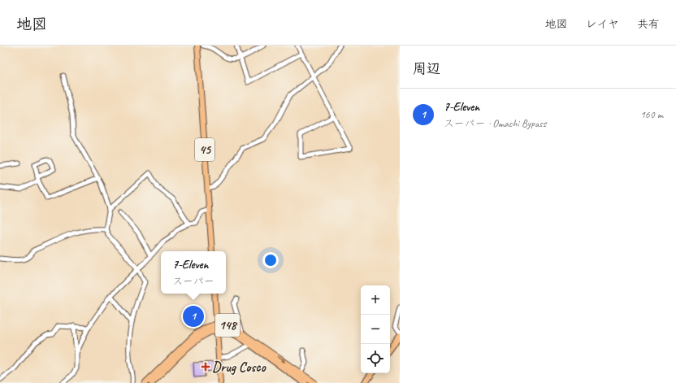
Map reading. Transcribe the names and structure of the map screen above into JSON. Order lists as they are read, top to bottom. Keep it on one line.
{"streets":{"highway":["148"],"main road":["45"]},"places":{"health":["Drug Cosco"]},"page":{"header":"地図","nav":["地図","レイヤ","共有"],"heading":"周辺","list":[{"mark":"1","name":"7-Eleven","note":"スーパー · Omachi Bypass","value":"160 m"}],"popup":["7-Eleven","スーパー"],"map_buttons":["+","−"],"pins":"1"}}
